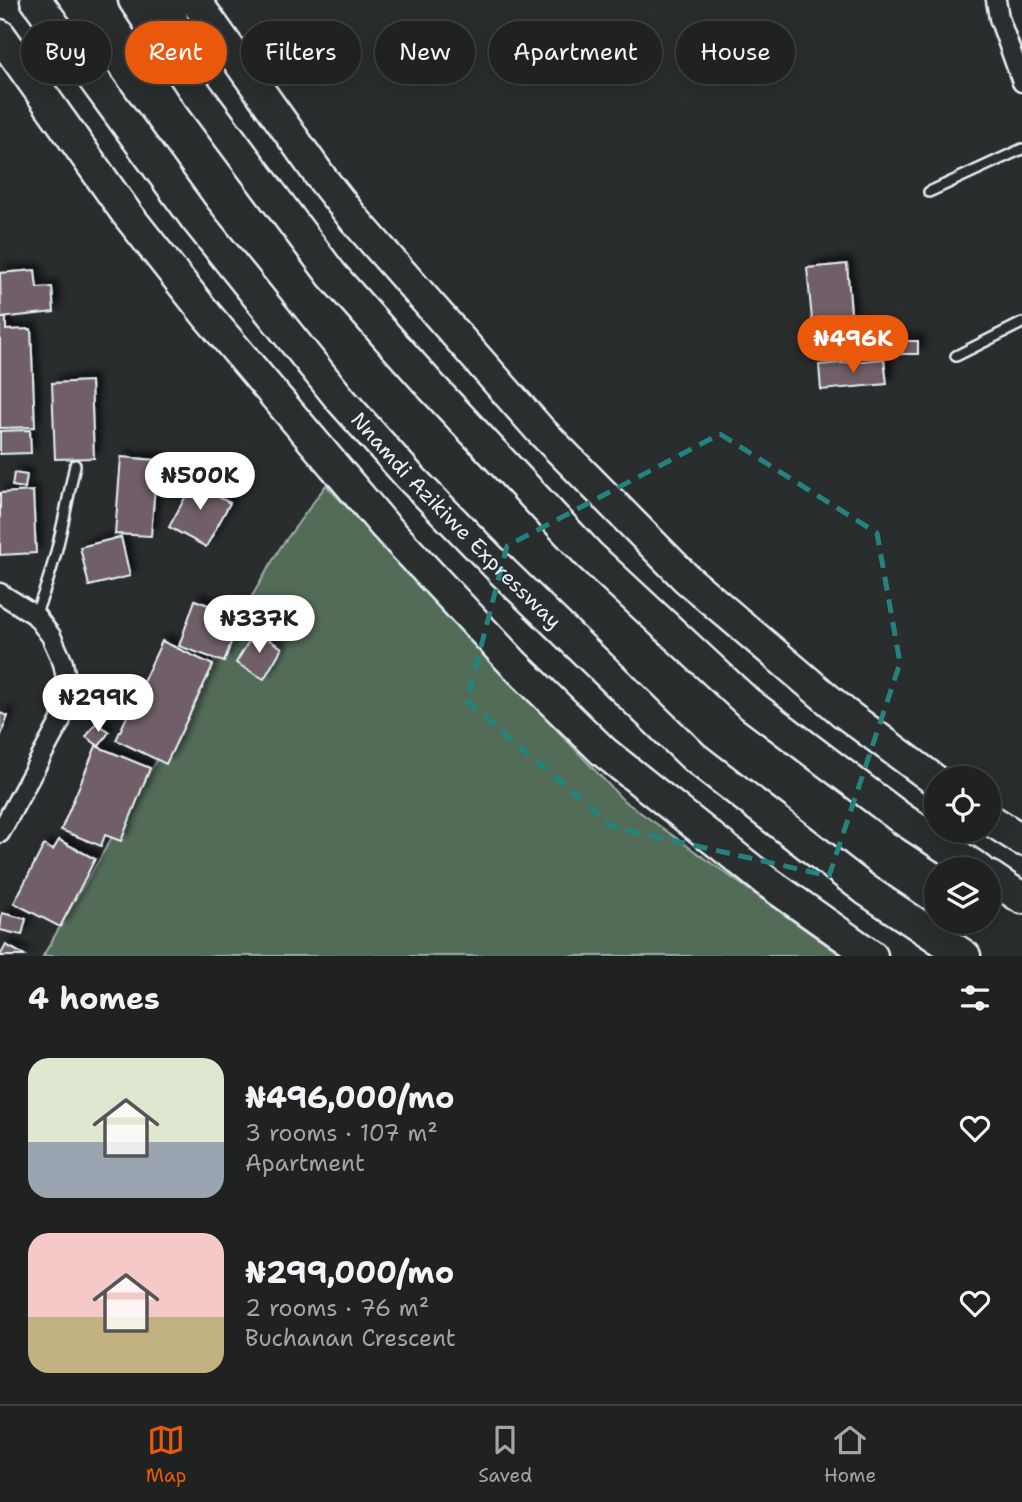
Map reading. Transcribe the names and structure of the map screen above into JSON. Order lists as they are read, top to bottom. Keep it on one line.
{"streets":{"highway":["Nnamdi Azikiwe Expressway"]},"page":{"chip":["Buy","Rent","Filters","New","Apartment","House"],"price":["₦496K","₦500K","₦337K","₦299K"],"heading":"4 homes","list":[{"name":"₦496,000/mo","note":"3 rooms · 107 m² · Apartment"},{"name":"₦299,000/mo","note":"2 rooms · 76 m² · Buchanan Crescent"}],"tabs":["Map","Saved","Home"]}}
